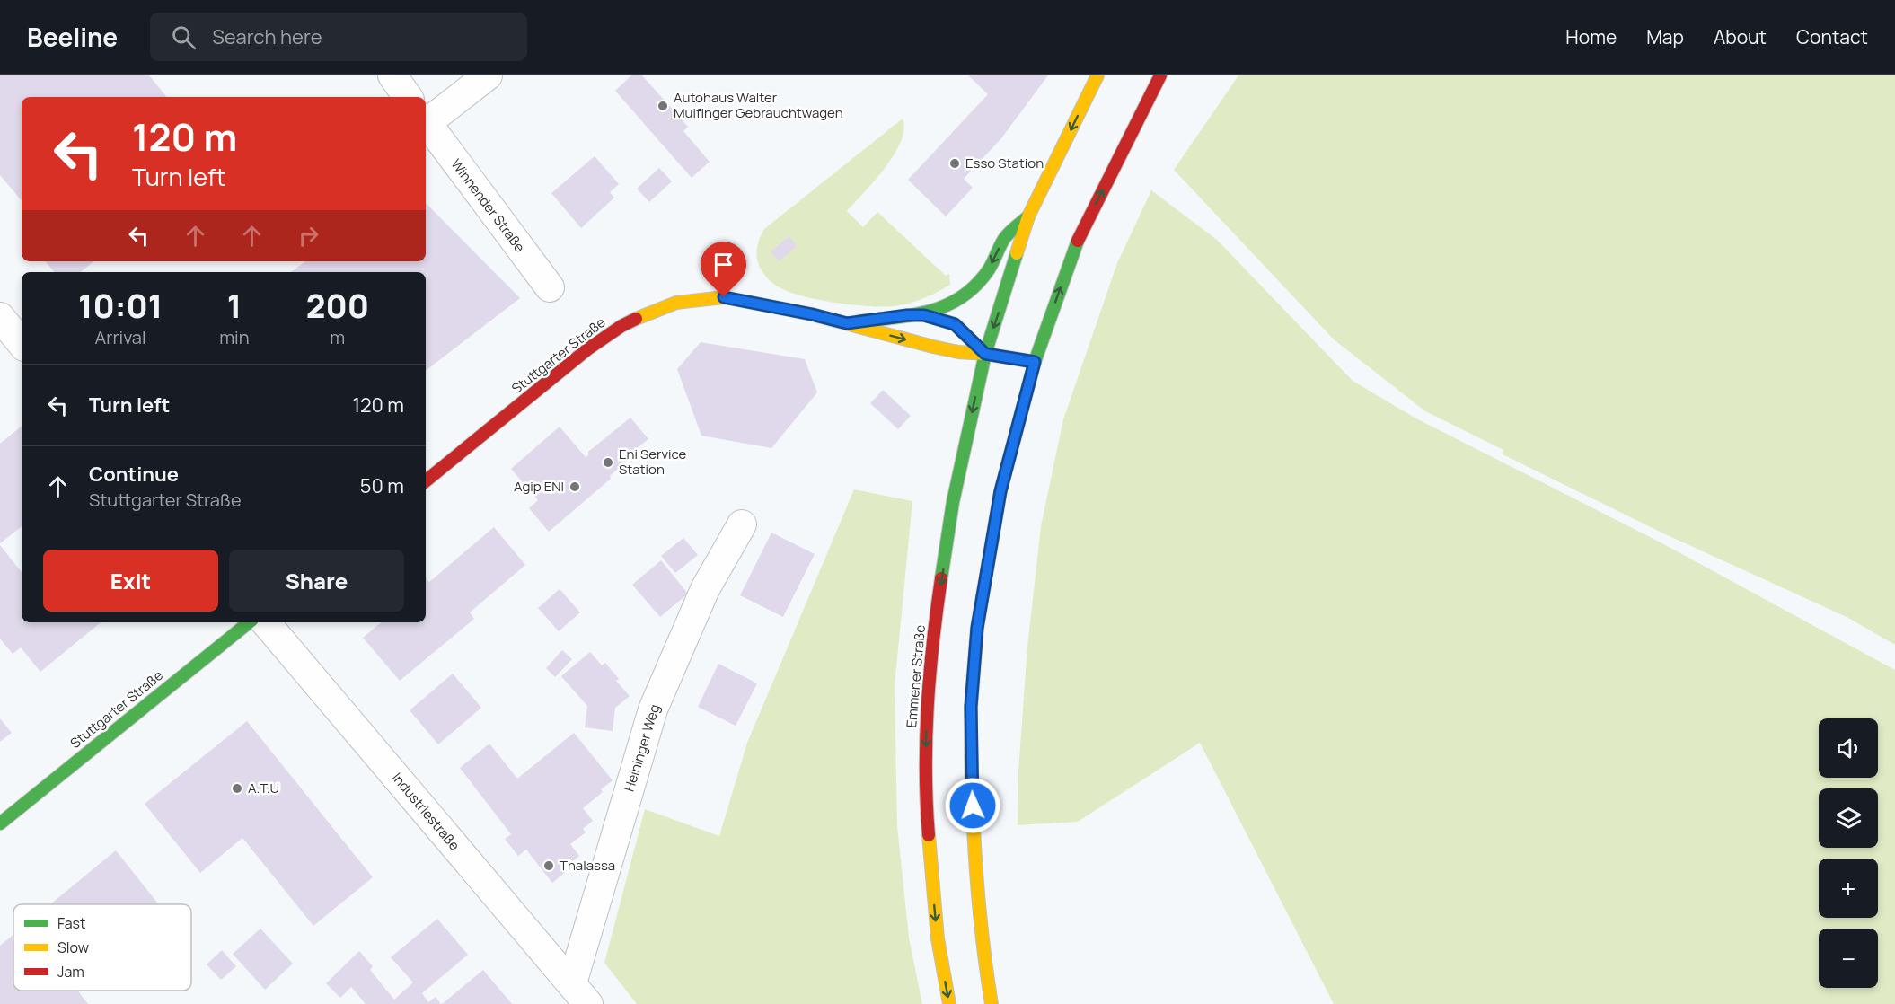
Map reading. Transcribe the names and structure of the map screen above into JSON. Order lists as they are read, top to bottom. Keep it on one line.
{"streets":{"main road":["Stuttgarter Straße","Emmener Straße"],"street":["Winnender Straße","Heininger Weg","Industriestraße"]},"crossings":[["Stuttgarter Straße","Emmener Straße"],["Heininger Weg","Industriestraße"]],"places":["Autohaus Walter Mulfinger Gebrauchtwagen","Esso Station","Eni Service Station","Agip ENI","A.T.U","Thalassa"],"legend":["Fast","Slow","Jam"],"page":{"header":"Beeline","search":"Search here","nav":["Home","Map","About","Contact"],"turn":["120 m","Turn left"],"eta":["10:01","Arrival","1","min","200","m"],"list":[{"name":"Turn left","value":"120 m"},{"name":"Continue","note":"Stuttgarter Straße","value":"50 m"}],"buttons":["Exit","Share"],"map_buttons":["+","−"]}}
